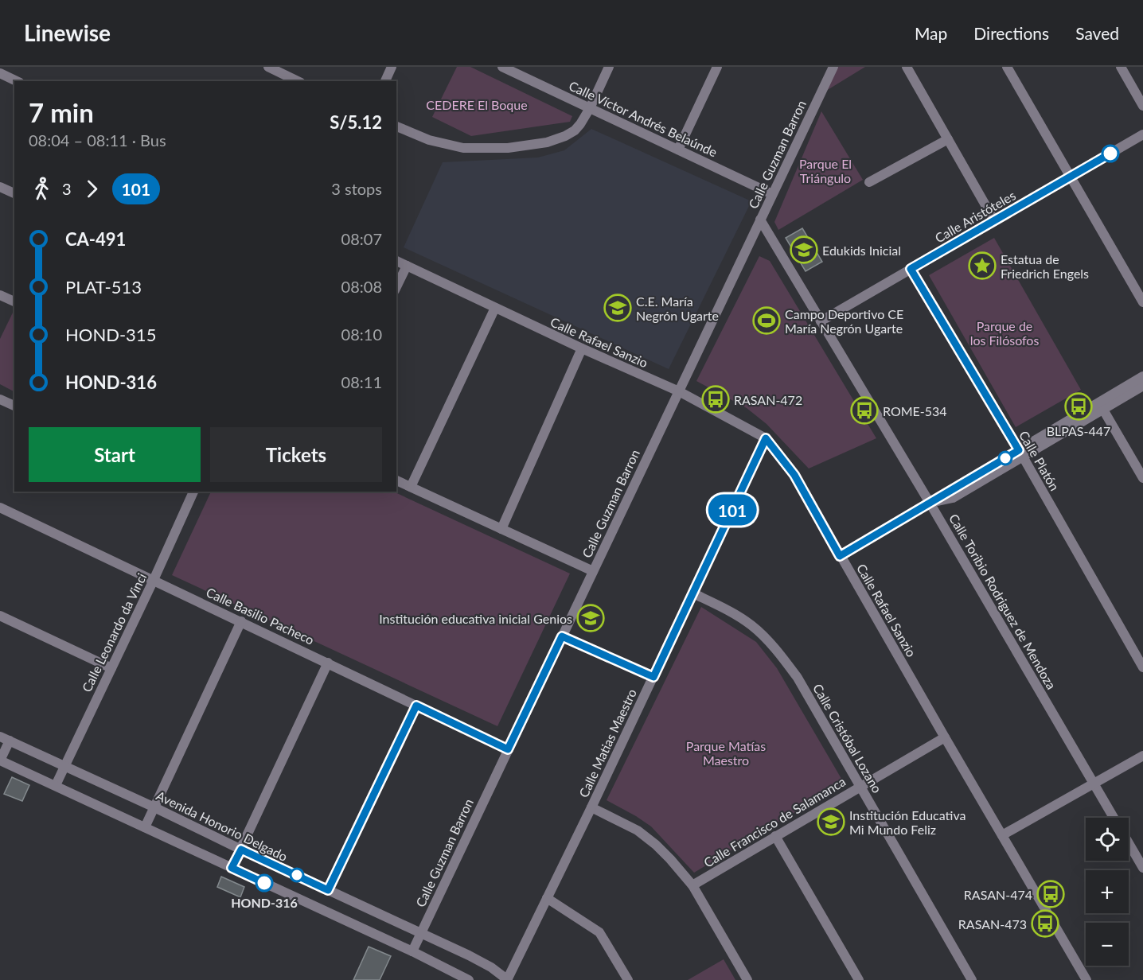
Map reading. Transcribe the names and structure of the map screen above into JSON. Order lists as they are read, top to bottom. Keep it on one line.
{"streets":{"street":["Calle Víctor Andrés Belaúnde","Calle Guzman Barron","Calle Aristóteles","Calle Rafael Sanzio","Calle Platón","Calle Toribio Rodriguez de Mendoza","Calle Basilio Pacheco","Calle Leonardo da Vinci","Calle Cristóbal Lozano","Calle Matias Maestro","Calle Francisco de Salamanca","Avenida Honorio Delgado"]},"crossings":[["Calle Víctor Andrés Belaúnde","Calle Guzman Barron"],["Calle Guzman Barron","Calle Rafael Sanzio"],["Calle Guzman Barron","Calle Toribio Rodriguez de Mendoza"],["Calle Guzman Barron","Calle Basilio Pacheco"],["Calle Guzman Barron","Avenida Honorio Delgado"],["Calle Aristóteles","Calle Platón"],["Calle Aristóteles","Calle Toribio Rodriguez de Mendoza"],["Calle Rafael Sanzio","Calle Matias Maestro"],["Calle Rafael Sanzio","Calle Francisco de Salamanca"],["Calle Basilio Pacheco","Calle Leonardo da Vinci"],["Calle Leonardo da Vinci","Avenida Honorio Delgado"],["Calle Cristóbal Lozano","Calle Matias Maestro"],["Calle Cristóbal Lozano","Calle Francisco de Salamanca"],["Calle Matias Maestro","Avenida Honorio Delgado"]],"parks":["CEDERE El Boque","Parque El Triángulo","Parque de los Filósofos","Parque Matías Maestro"],"places":{"school or university":["Edukids Inicial","C.E. María Negrón Ugarte","Institución educativa inicial Genios","Institución Educativa Mi Mundo Feliz"],"place":["Estatua de Friedrich Engels"],"sports":["Campo Deportivo CE María Negrón Ugarte"],"bus stop":["RASAN-472","BLPAS-447","ROME-534","RASAN-474","RASAN-473"],"other":["HOND-316"]},"lines":["bus line 101"],"page":{"header":"Linewise","nav":["Map","Directions","Saved"],"on_map":"101","heading":["7 min","08:04 – 08:11 · Bus","S/5.12"],"legs":["3","101","3 stops"],"list":[{"name":"CA-491","value":"08:07"},{"name":"PLAT-513","value":"08:08"},{"name":"HOND-315","value":"08:10"},{"name":"HOND-316","value":"08:11"}],"buttons":["Start","Tickets"],"map_buttons":["+","−"]}}
